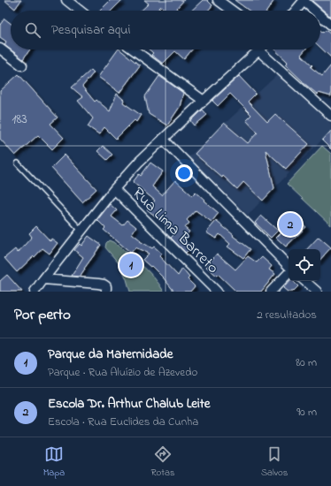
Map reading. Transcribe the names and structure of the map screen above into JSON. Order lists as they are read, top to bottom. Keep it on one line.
{"streets":{"street":["Rua Lima Barreto"]},"house_numbers":["183"],"page":{"search":"Pesquisar aqui","pins":["2","1"],"heading":["Por perto","2 resultados"],"list":[{"mark":"1","name":"Parque da Maternidade","note":"Parque · Rua Aluízio de Azevedo","value":"80 m"},{"mark":"2","name":"Escola Dr. Arthur Chalub Leite","note":"Escola · Rua Euclides da Cunha","value":"90 m"}],"nav":["Mapa","Rotas","Salvos"]}}
